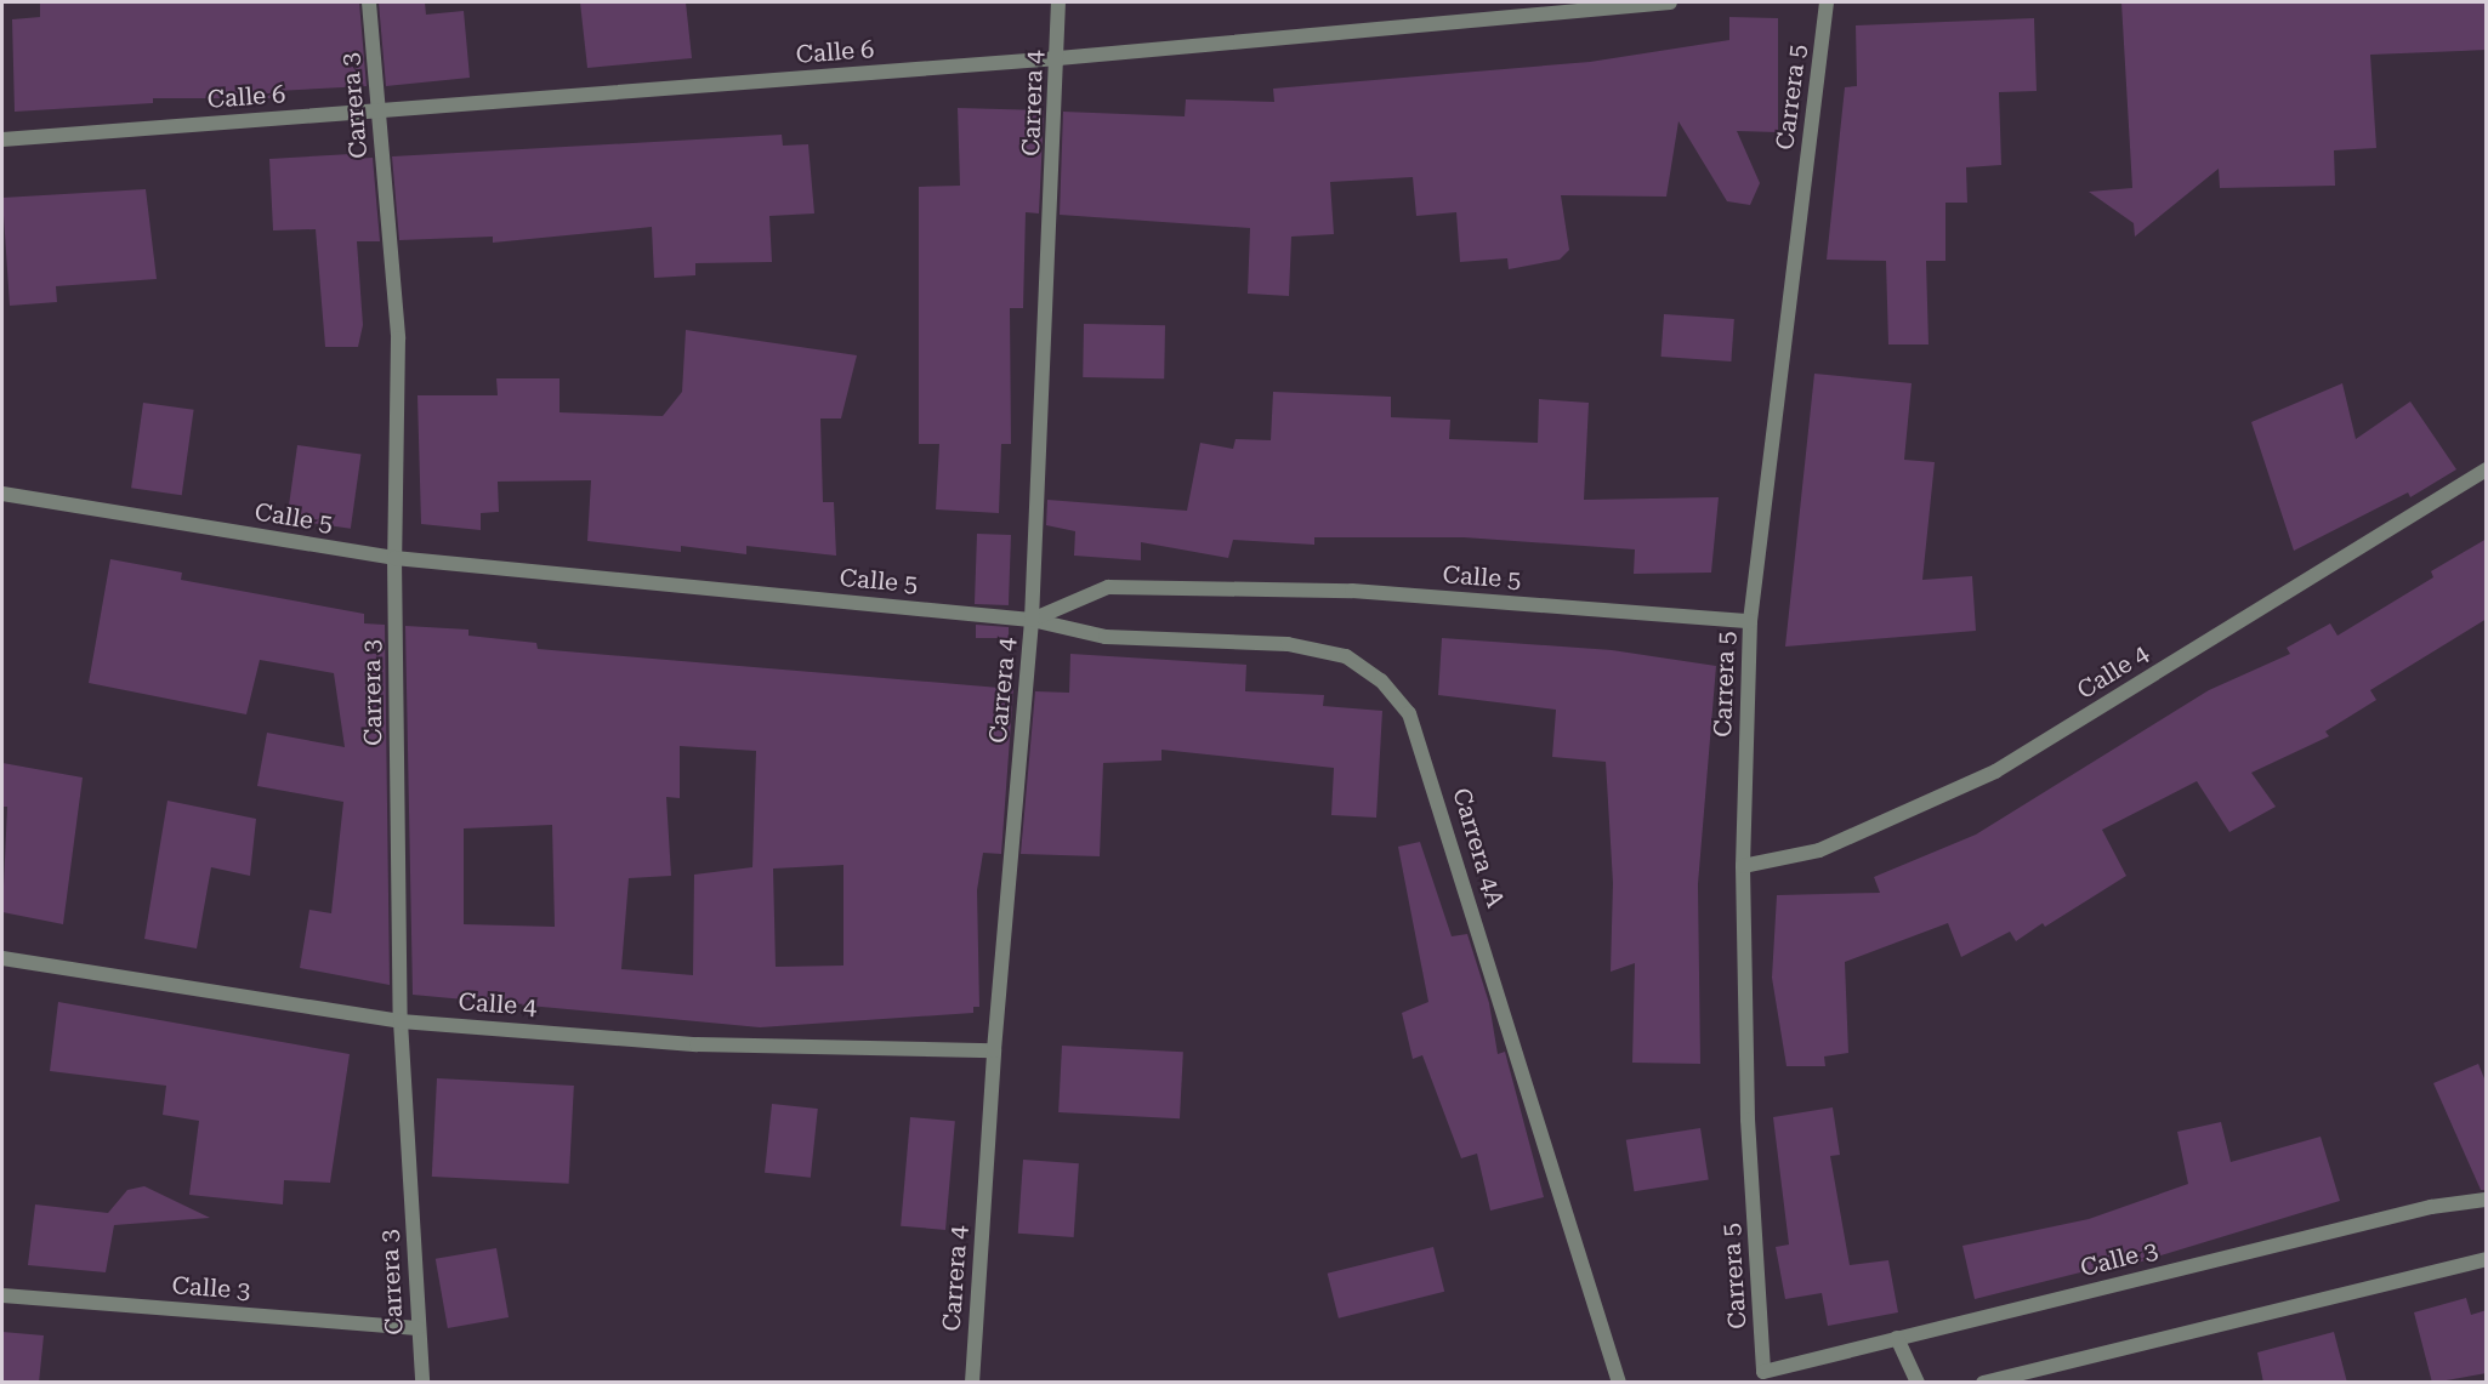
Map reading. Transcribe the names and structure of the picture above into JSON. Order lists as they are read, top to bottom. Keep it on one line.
{"streets":{"street":["Calle 6","Carrera 5","Carrera 4","Carrera 3","Calle 5","Calle 4","Carrera 4A","Calle 3"]},"crossings":[["Calle 6","Carrera 4"],["Calle 6","Carrera 3"],["Carrera 5","Calle 5"],["Carrera 5","Calle 4"],["Carrera 5","Calle 3"],["Carrera 4","Calle 5"],["Carrera 4","Calle 4"],["Carrera 4","Carrera 4A"],["Carrera 3","Calle 5"],["Carrera 3","Calle 4"],["Carrera 3","Calle 3"],["Calle 5","Carrera 4A"]]}
